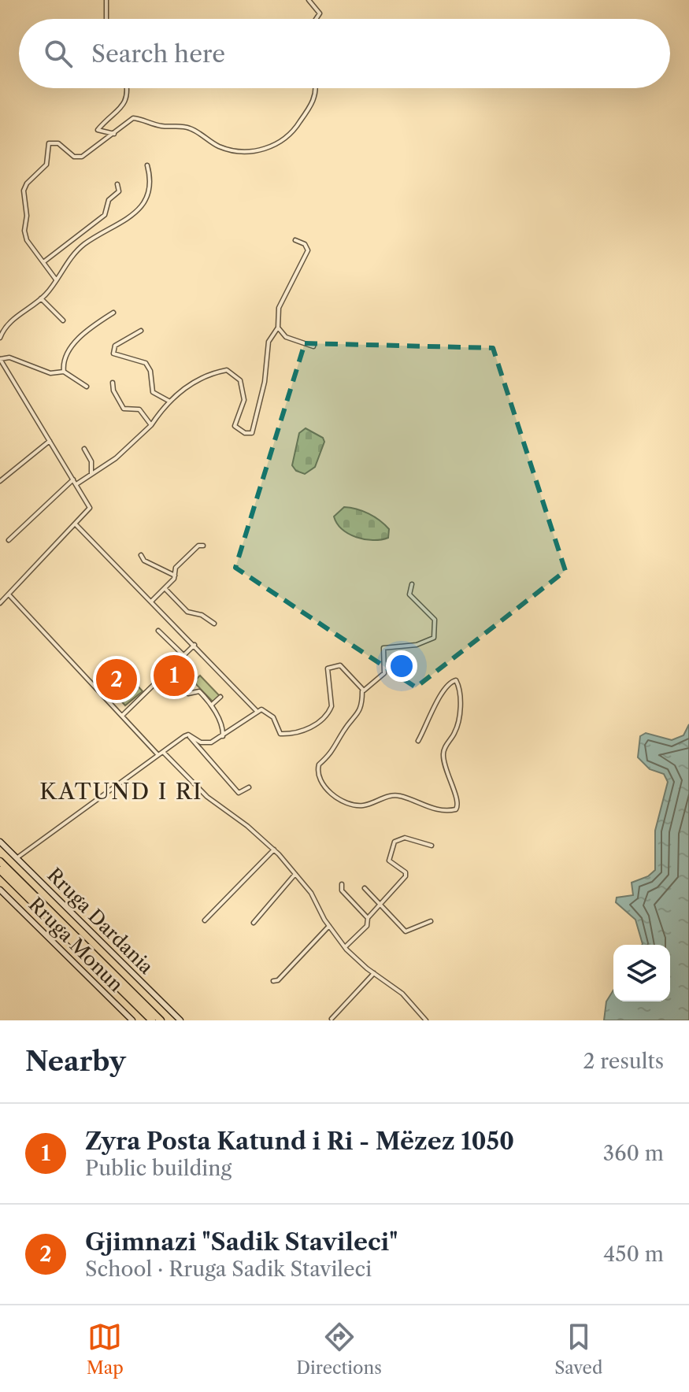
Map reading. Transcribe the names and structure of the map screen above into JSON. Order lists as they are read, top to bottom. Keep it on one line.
{"streets":{"main road":["Rruga Dardania","Rruga Monun"]},"districts":["KATUND I RI"],"page":{"search":"Search here","pins":["1","2"],"heading":["Nearby","2 results"],"list":[{"mark":"1","name":"Zyra Posta Katund i Ri - Mëzez 1050","note":"Public building","value":"360 m"},{"mark":"2","name":"Gjimnazi \"Sadik Stavileci\"","note":"School · Rruga Sadik Stavileci","value":"450 m"}],"nav":["Map","Directions","Saved"]}}
